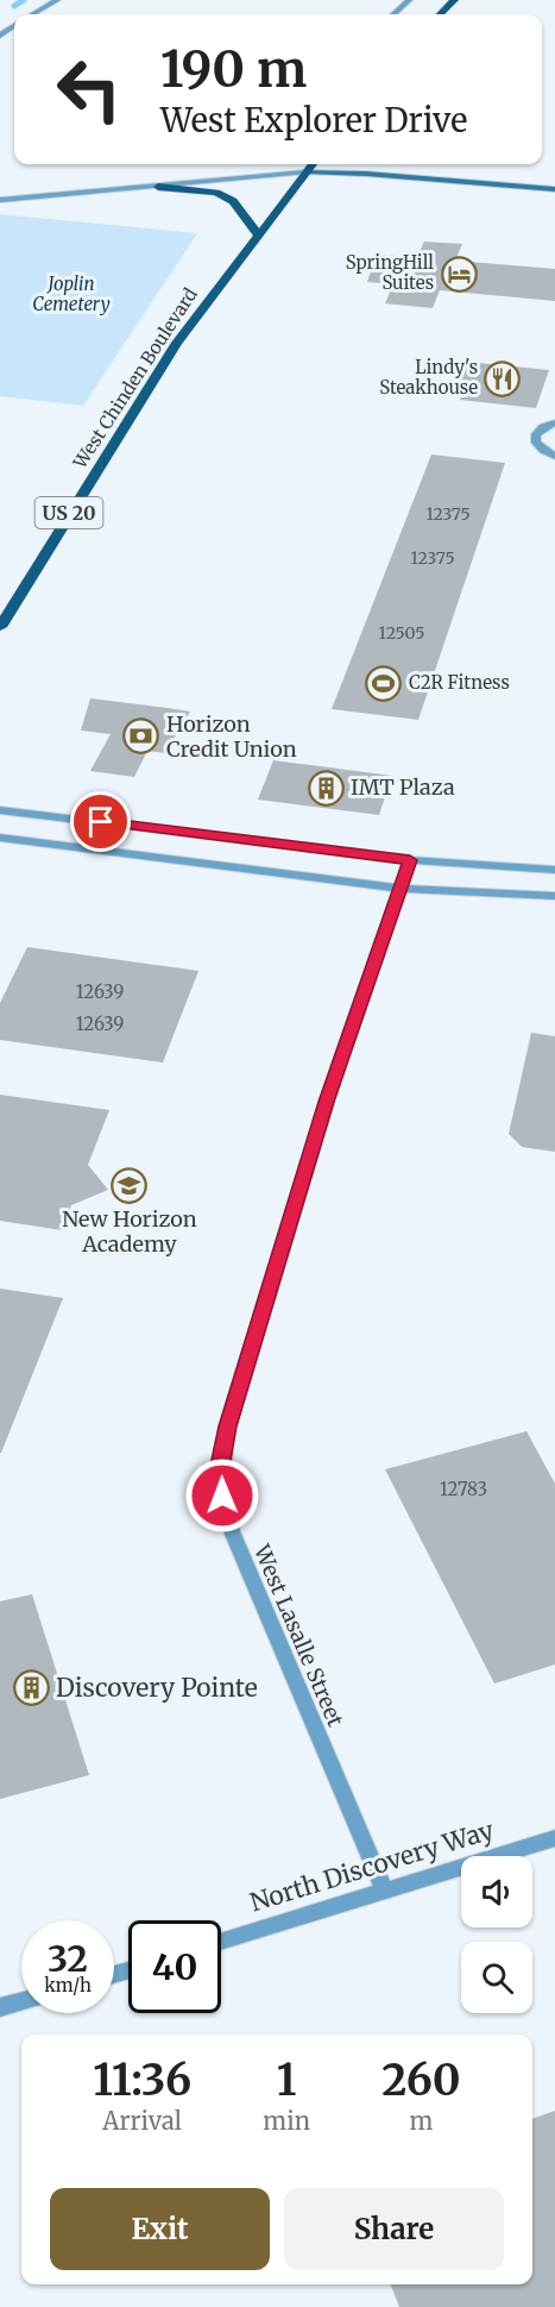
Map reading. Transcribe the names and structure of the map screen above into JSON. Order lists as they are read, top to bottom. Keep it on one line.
{"streets":{"main road":["West Chinden Boulevard","US 20"],"street":["West Lasalle Street","North Discovery Way"]},"crossings":[["West Lasalle Street","North Discovery Way"]],"parks":["Joplin Cemetery"],"places":{"hotel":["SpringHill Suites"],"restaurant":["Lindy's Steakhouse"],"sports":["C2R Fitness"],"bank":["Horizon Credit Union"],"building":["IMT Plaza","Discovery Pointe"],"school or university":["New Horizon Academy"]},"house_numbers":["12375","12375","12505","12639","12639","12783"],"page":{"turn":["190 m","West Explorer Drive"],"speed":"32 km/h","limit":"40","eta":["11:36","Arrival","1","min","260","m"],"buttons":["Exit","Share"]}}
